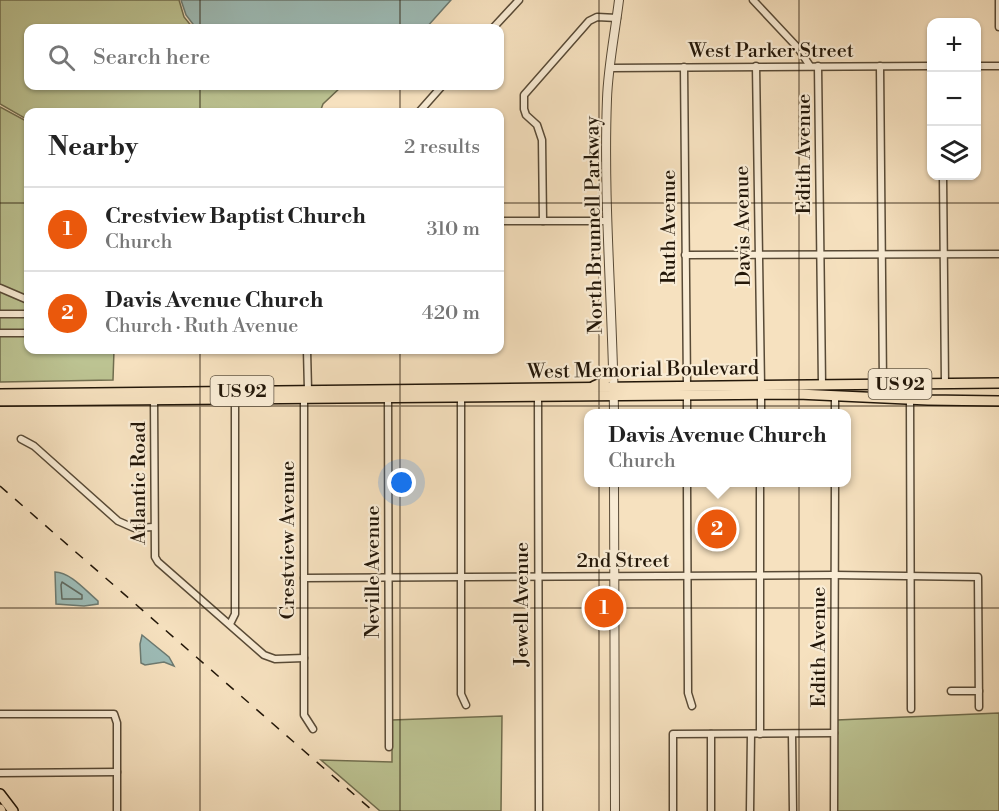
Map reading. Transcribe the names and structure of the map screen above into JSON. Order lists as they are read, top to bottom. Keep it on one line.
{"streets":{"main road":["West Memorial Boulevard","US 92"],"street":["West Parker Street","Edith Avenue","North Brunnell Parkway","Davis Avenue","Ruth Avenue","Atlantic Road","Crestview Avenue","2nd Street","Neville Avenue","Jewell Avenue"]},"crossings":[["West Parker Street","Edith Avenue"],["West Parker Street","North Brunnell Parkway"],["West Parker Street","Davis Avenue"],["West Parker Street","Ruth Avenue"],["Edith Avenue","West Memorial Boulevard"],["Edith Avenue","2nd Street"],["North Brunnell Parkway","West Memorial Boulevard"],["Davis Avenue","West Memorial Boulevard"],["Ruth Avenue","West Memorial Boulevard"],["West Memorial Boulevard","US 92"],["West Memorial Boulevard","Atlantic Road"],["West Memorial Boulevard","Crestview Avenue"],["West Memorial Boulevard","Neville Avenue"],["West Memorial Boulevard","Jewell Avenue"],["Atlantic Road","Crestview Avenue"],["Crestview Avenue","2nd Street"],["2nd Street","Neville Avenue"],["2nd Street","Jewell Avenue"]],"page":{"map_buttons":["+","−"],"search":"Search here","heading":["Nearby","2 results"],"list":[{"mark":"1","name":"Crestview Baptist Church","note":"Church","value":"310 m"},{"mark":"2","name":"Davis Avenue Church","note":"Church · Ruth Avenue","value":"420 m"}],"popup":["Davis Avenue Church","Church"],"pins":["2","1"]}}
